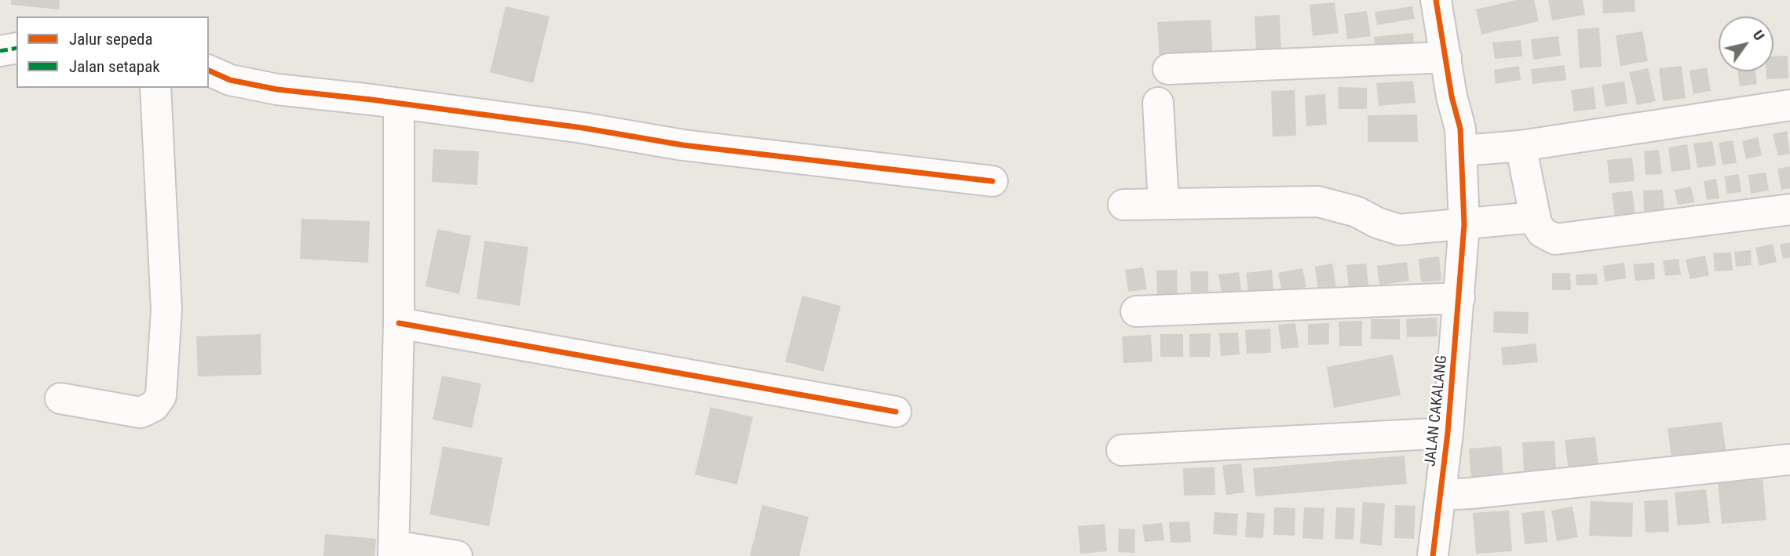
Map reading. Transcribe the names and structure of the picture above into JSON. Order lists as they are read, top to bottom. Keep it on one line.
{"streets":{"street":["JALAN CAKALANG"]},"legend":["Jalur sepeda","Jalan setapak"],"north":"top right"}
